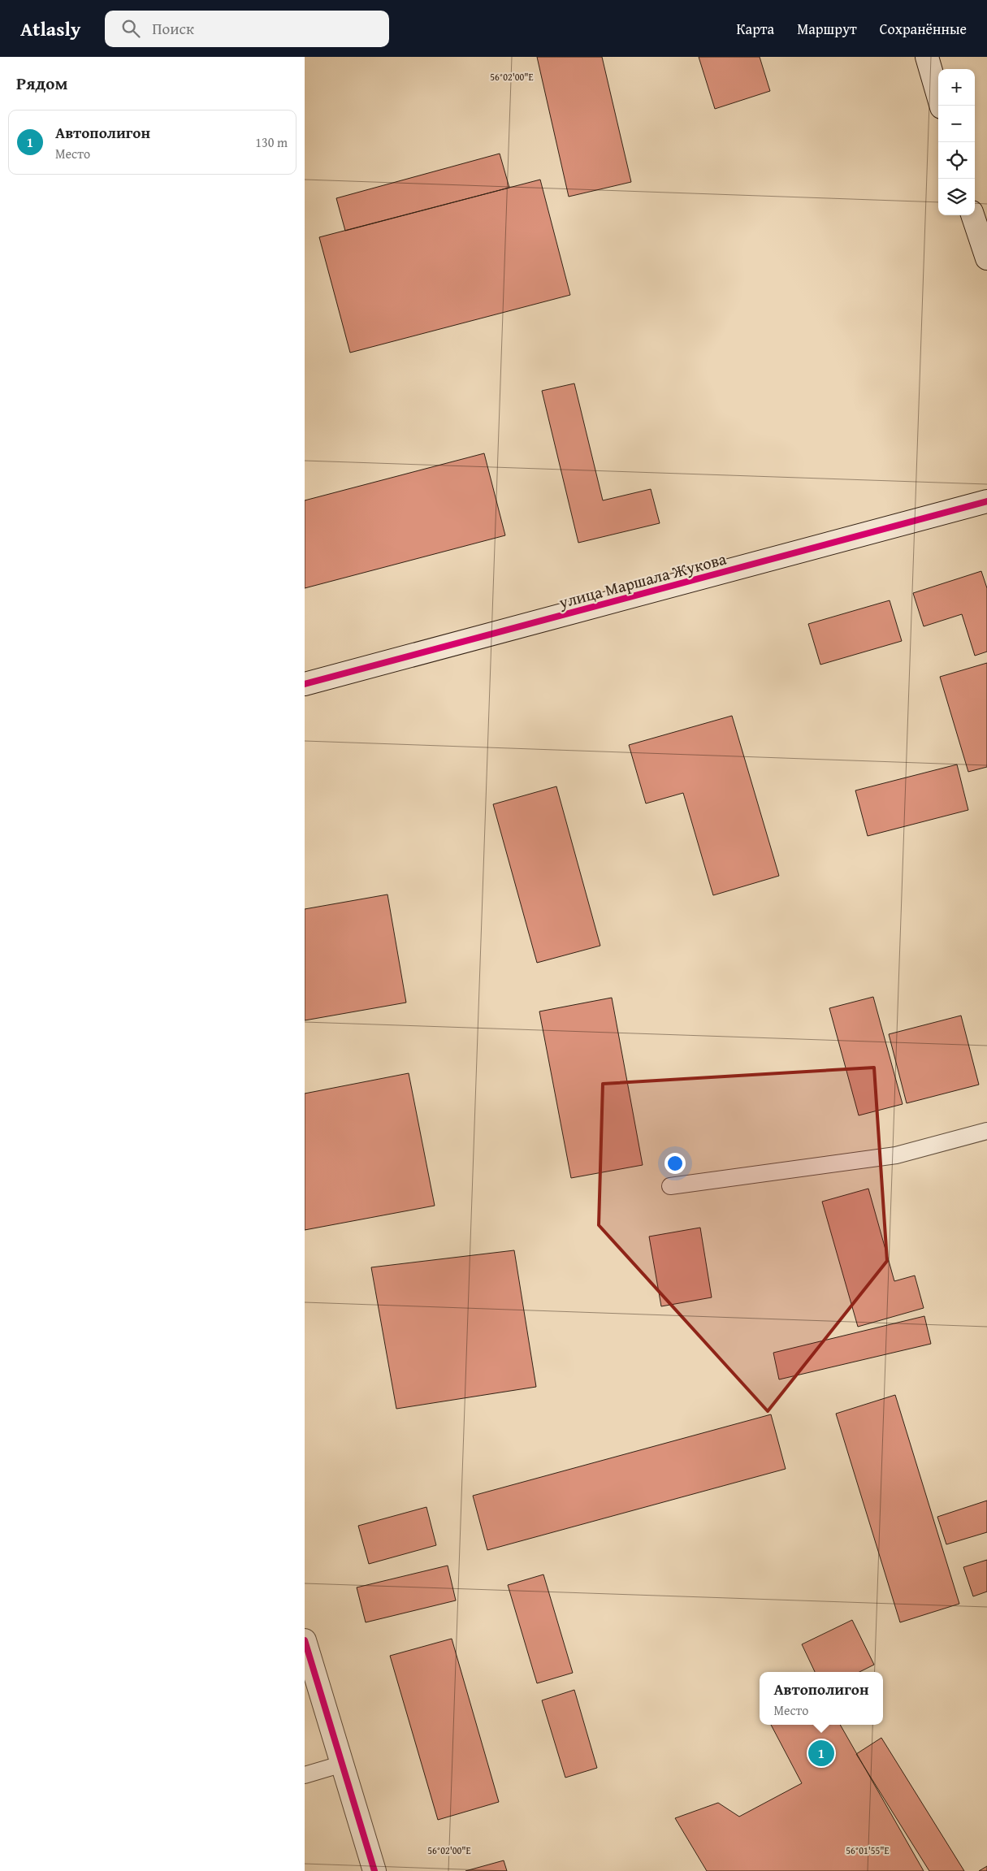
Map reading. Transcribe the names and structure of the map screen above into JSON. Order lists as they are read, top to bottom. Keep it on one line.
{"streets":{"street":["улица Маршала Жукова"]},"page":{"header":"Atlasly","search":"Поиск","nav":["Карта","Маршрут","Сохранённые"],"heading":"Рядом","map_buttons":["+","−"],"list":[{"mark":"1","name":"Автополигон","note":"Место","value":"130 m"}],"popup":["Автополигон","Место"],"pins":"1"},"coordinates":["56°02'00\"E","56°01'55\"E"]}
